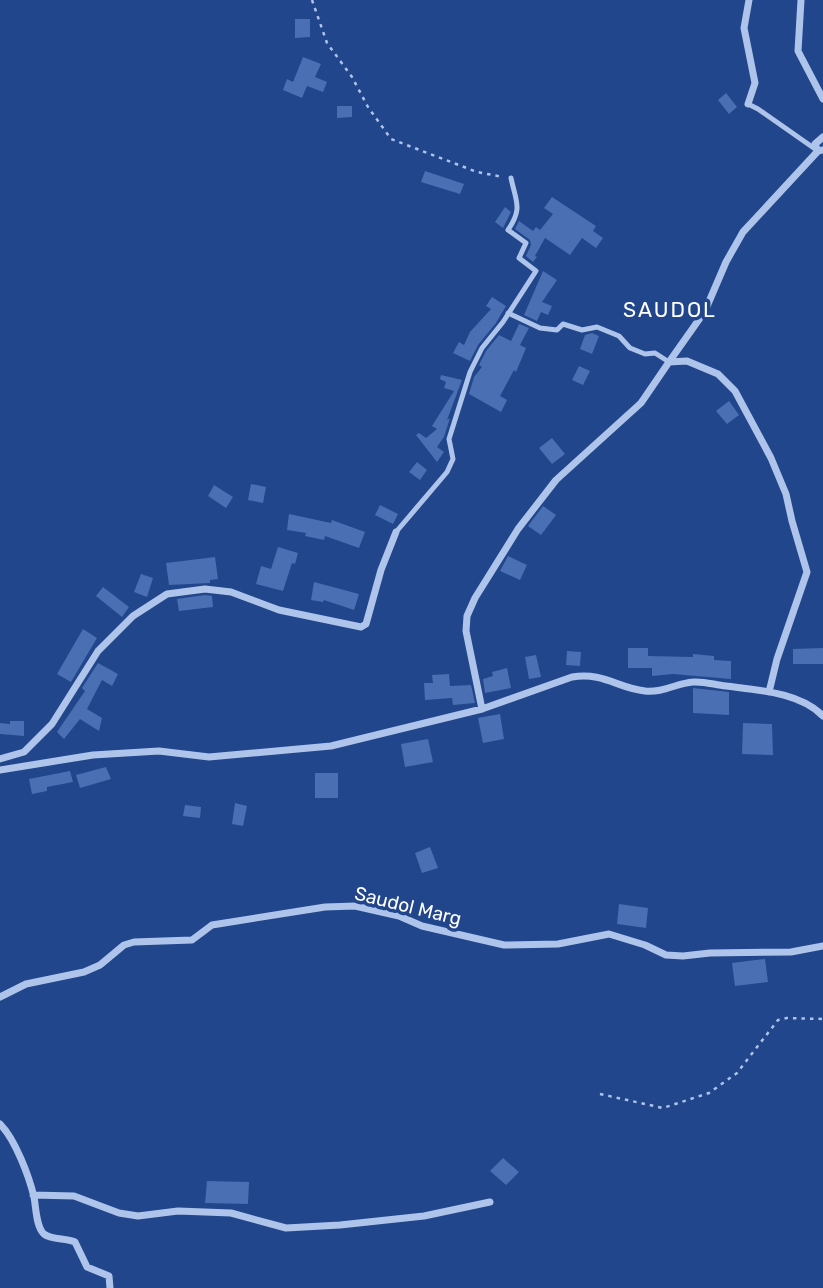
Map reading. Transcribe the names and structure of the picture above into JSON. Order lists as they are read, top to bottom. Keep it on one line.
{"streets":{"street":["Saudol Marg"]},"districts":["SAUDOL"]}
